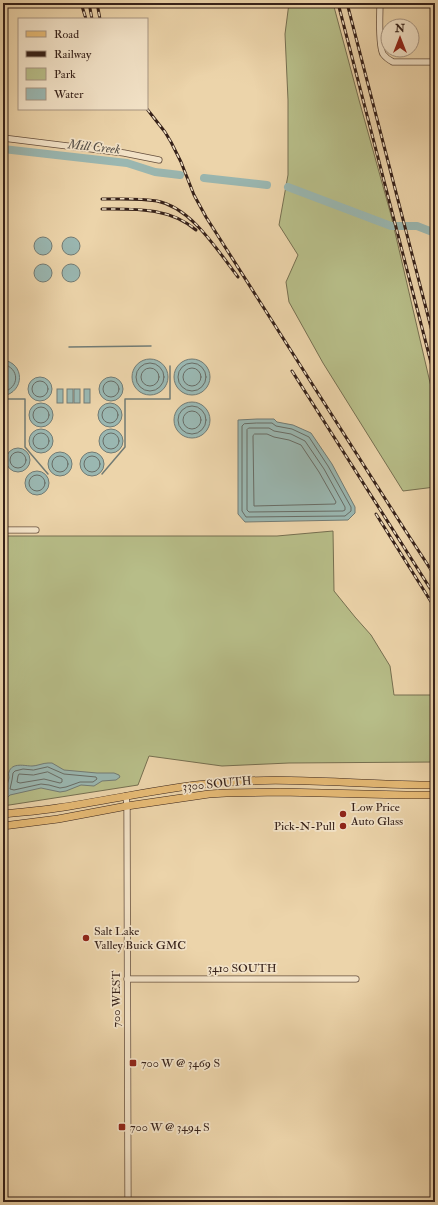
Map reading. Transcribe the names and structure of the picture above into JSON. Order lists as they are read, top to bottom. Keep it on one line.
{"streets":{"main road":["3300 SOUTH"],"street":["3410 SOUTH","700 WEST"]},"crossings":[["3300 SOUTH","700 WEST"],["3410 SOUTH","700 WEST"]],"water":["Mill Creek"],"places":{"other":["Low Price Auto Glass","Pick-N-Pull","Salt Lake Valley Buick GMC"],"transit":["700 W @ 3469 S","700 W @ 3494 S"]},"legend":["Road","Railway","Park","Water"],"north":"top"}
